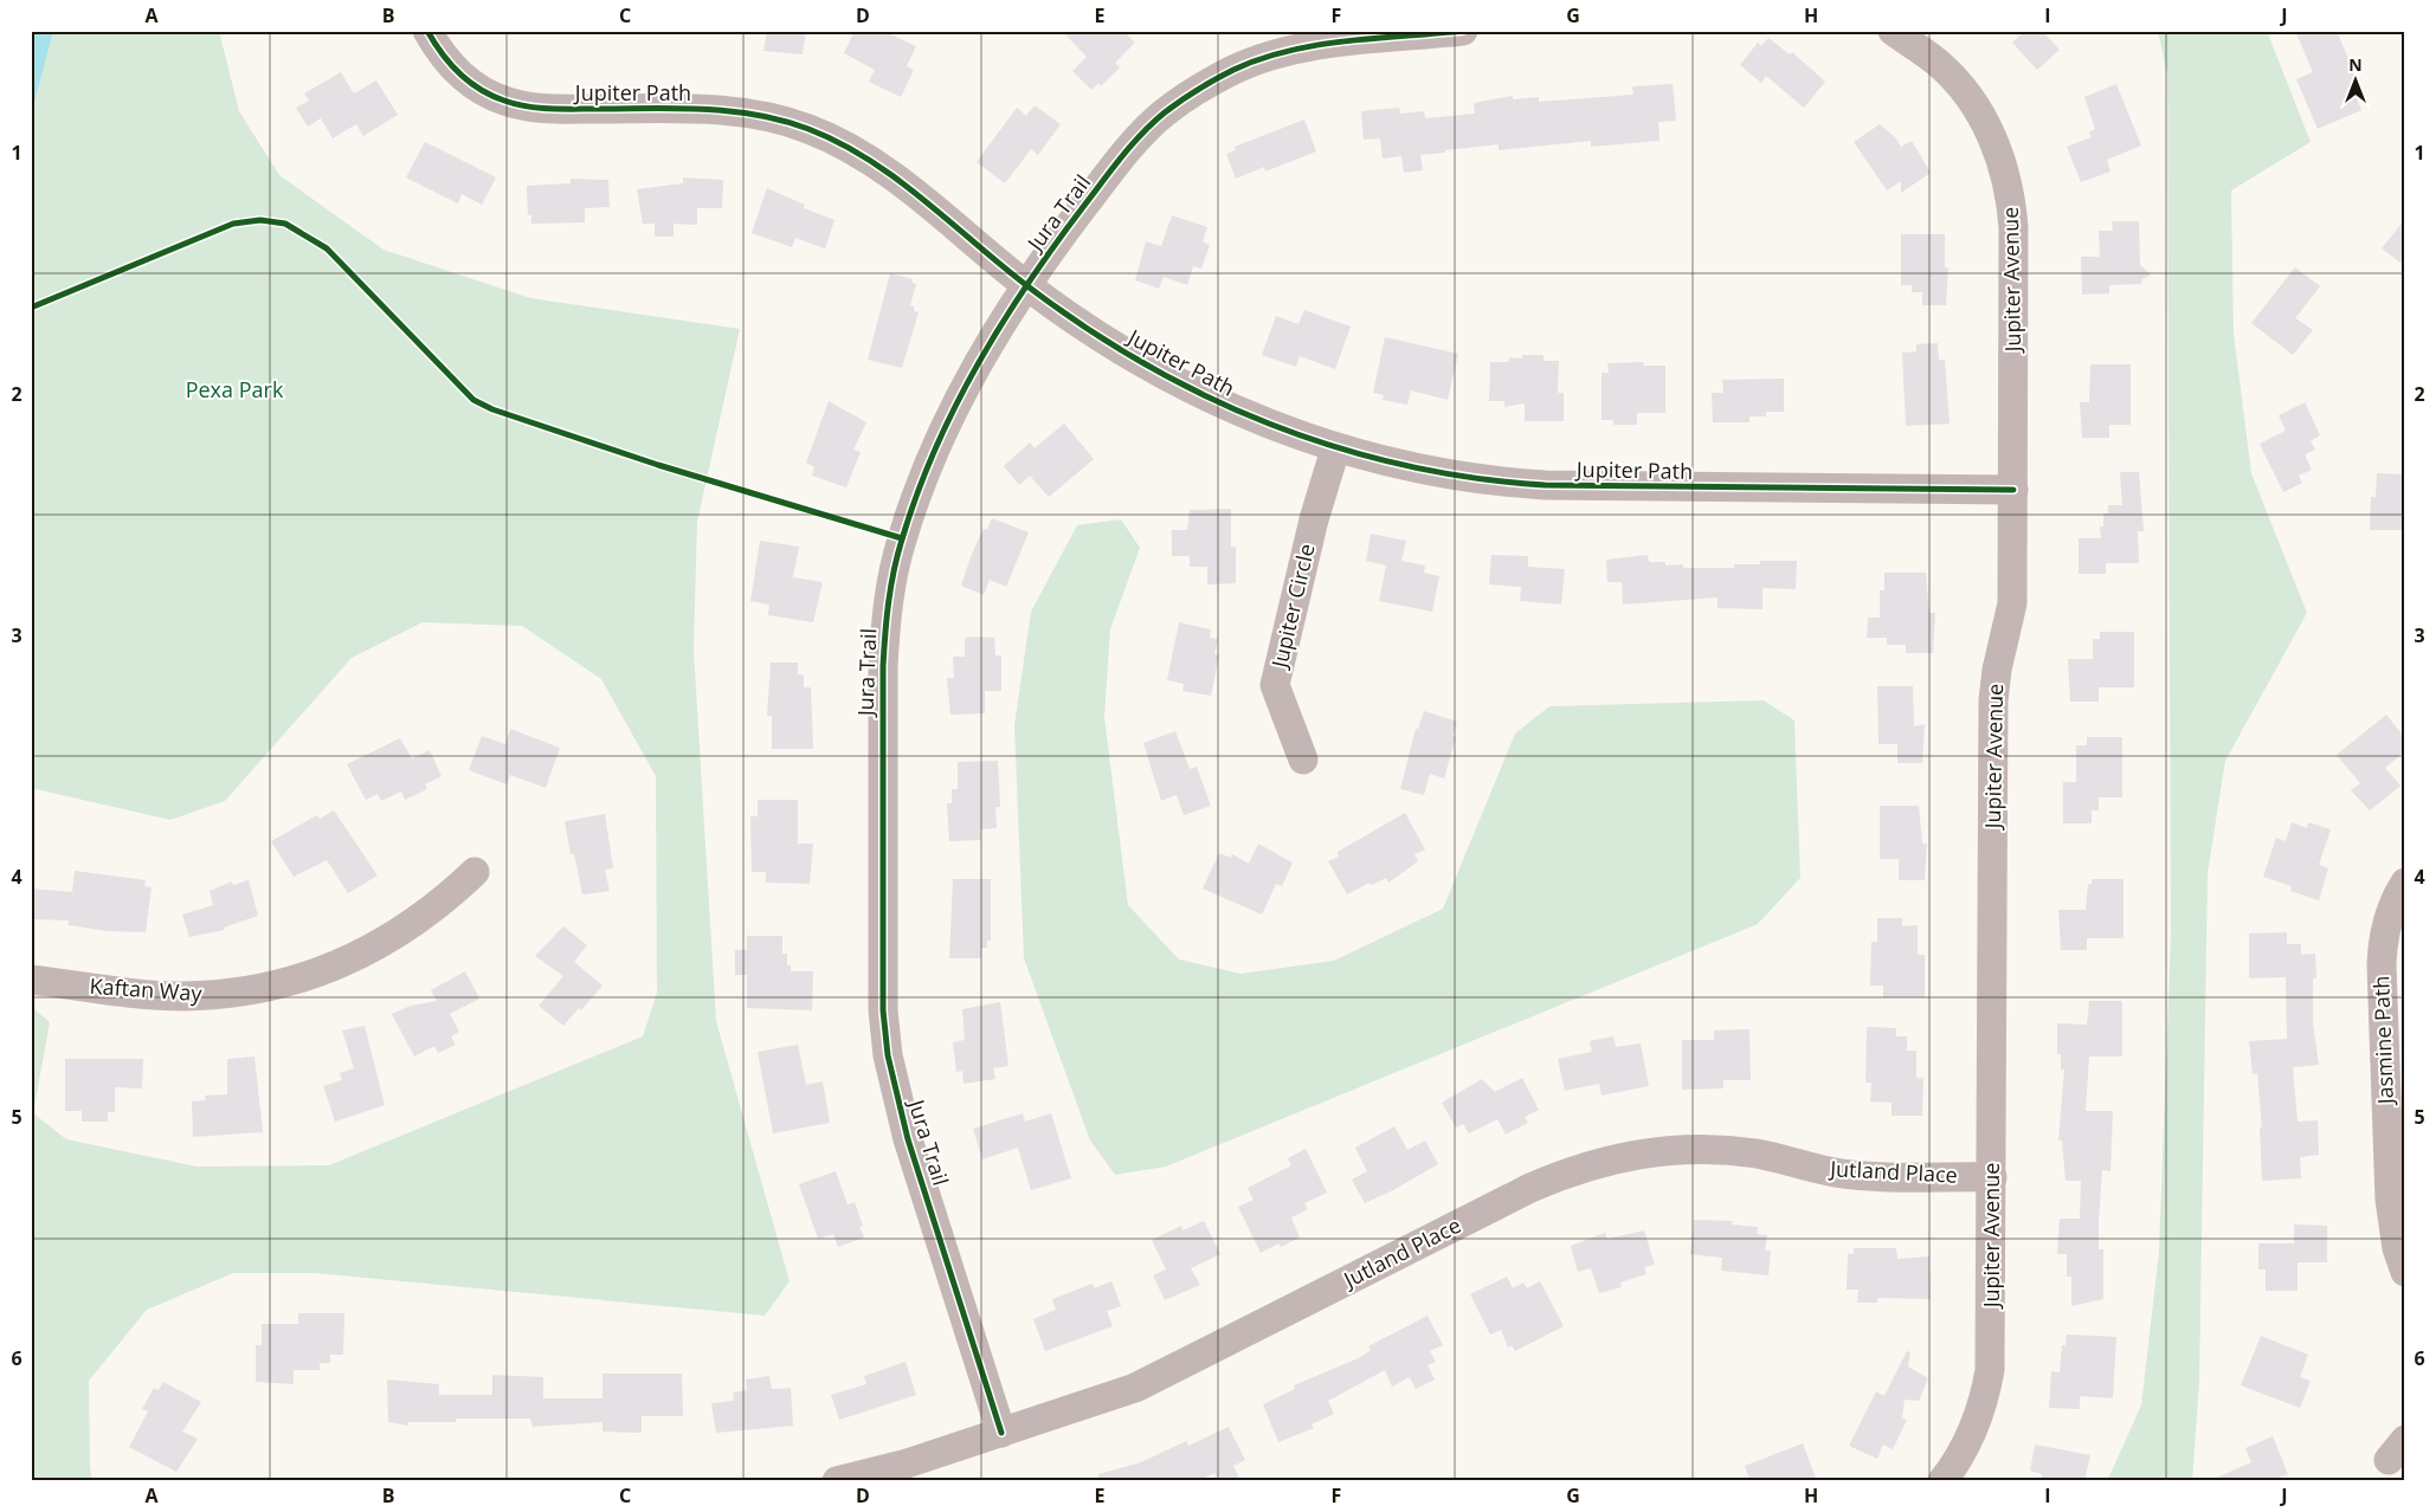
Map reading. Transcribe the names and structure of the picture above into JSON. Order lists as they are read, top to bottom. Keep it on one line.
{"streets":{"street":["Jupiter Path","Jura Trail","Jupiter Avenue","Jupiter Circle","Kaftan Way","Jasmine Path","Jutland Place"]},"crossings":[["Jupiter Path","Jura Trail"],["Jupiter Path","Jupiter Avenue"],["Jupiter Path","Jupiter Circle"],["Jura Trail","Jutland Place"],["Jupiter Avenue","Jutland Place"]],"parks":["Pexa Park"],"north":"top","grid":{"columns":["A","B","C","D","E","F","G","H","I","J"],"rows":["1","2","3","4","5","6"]}}
